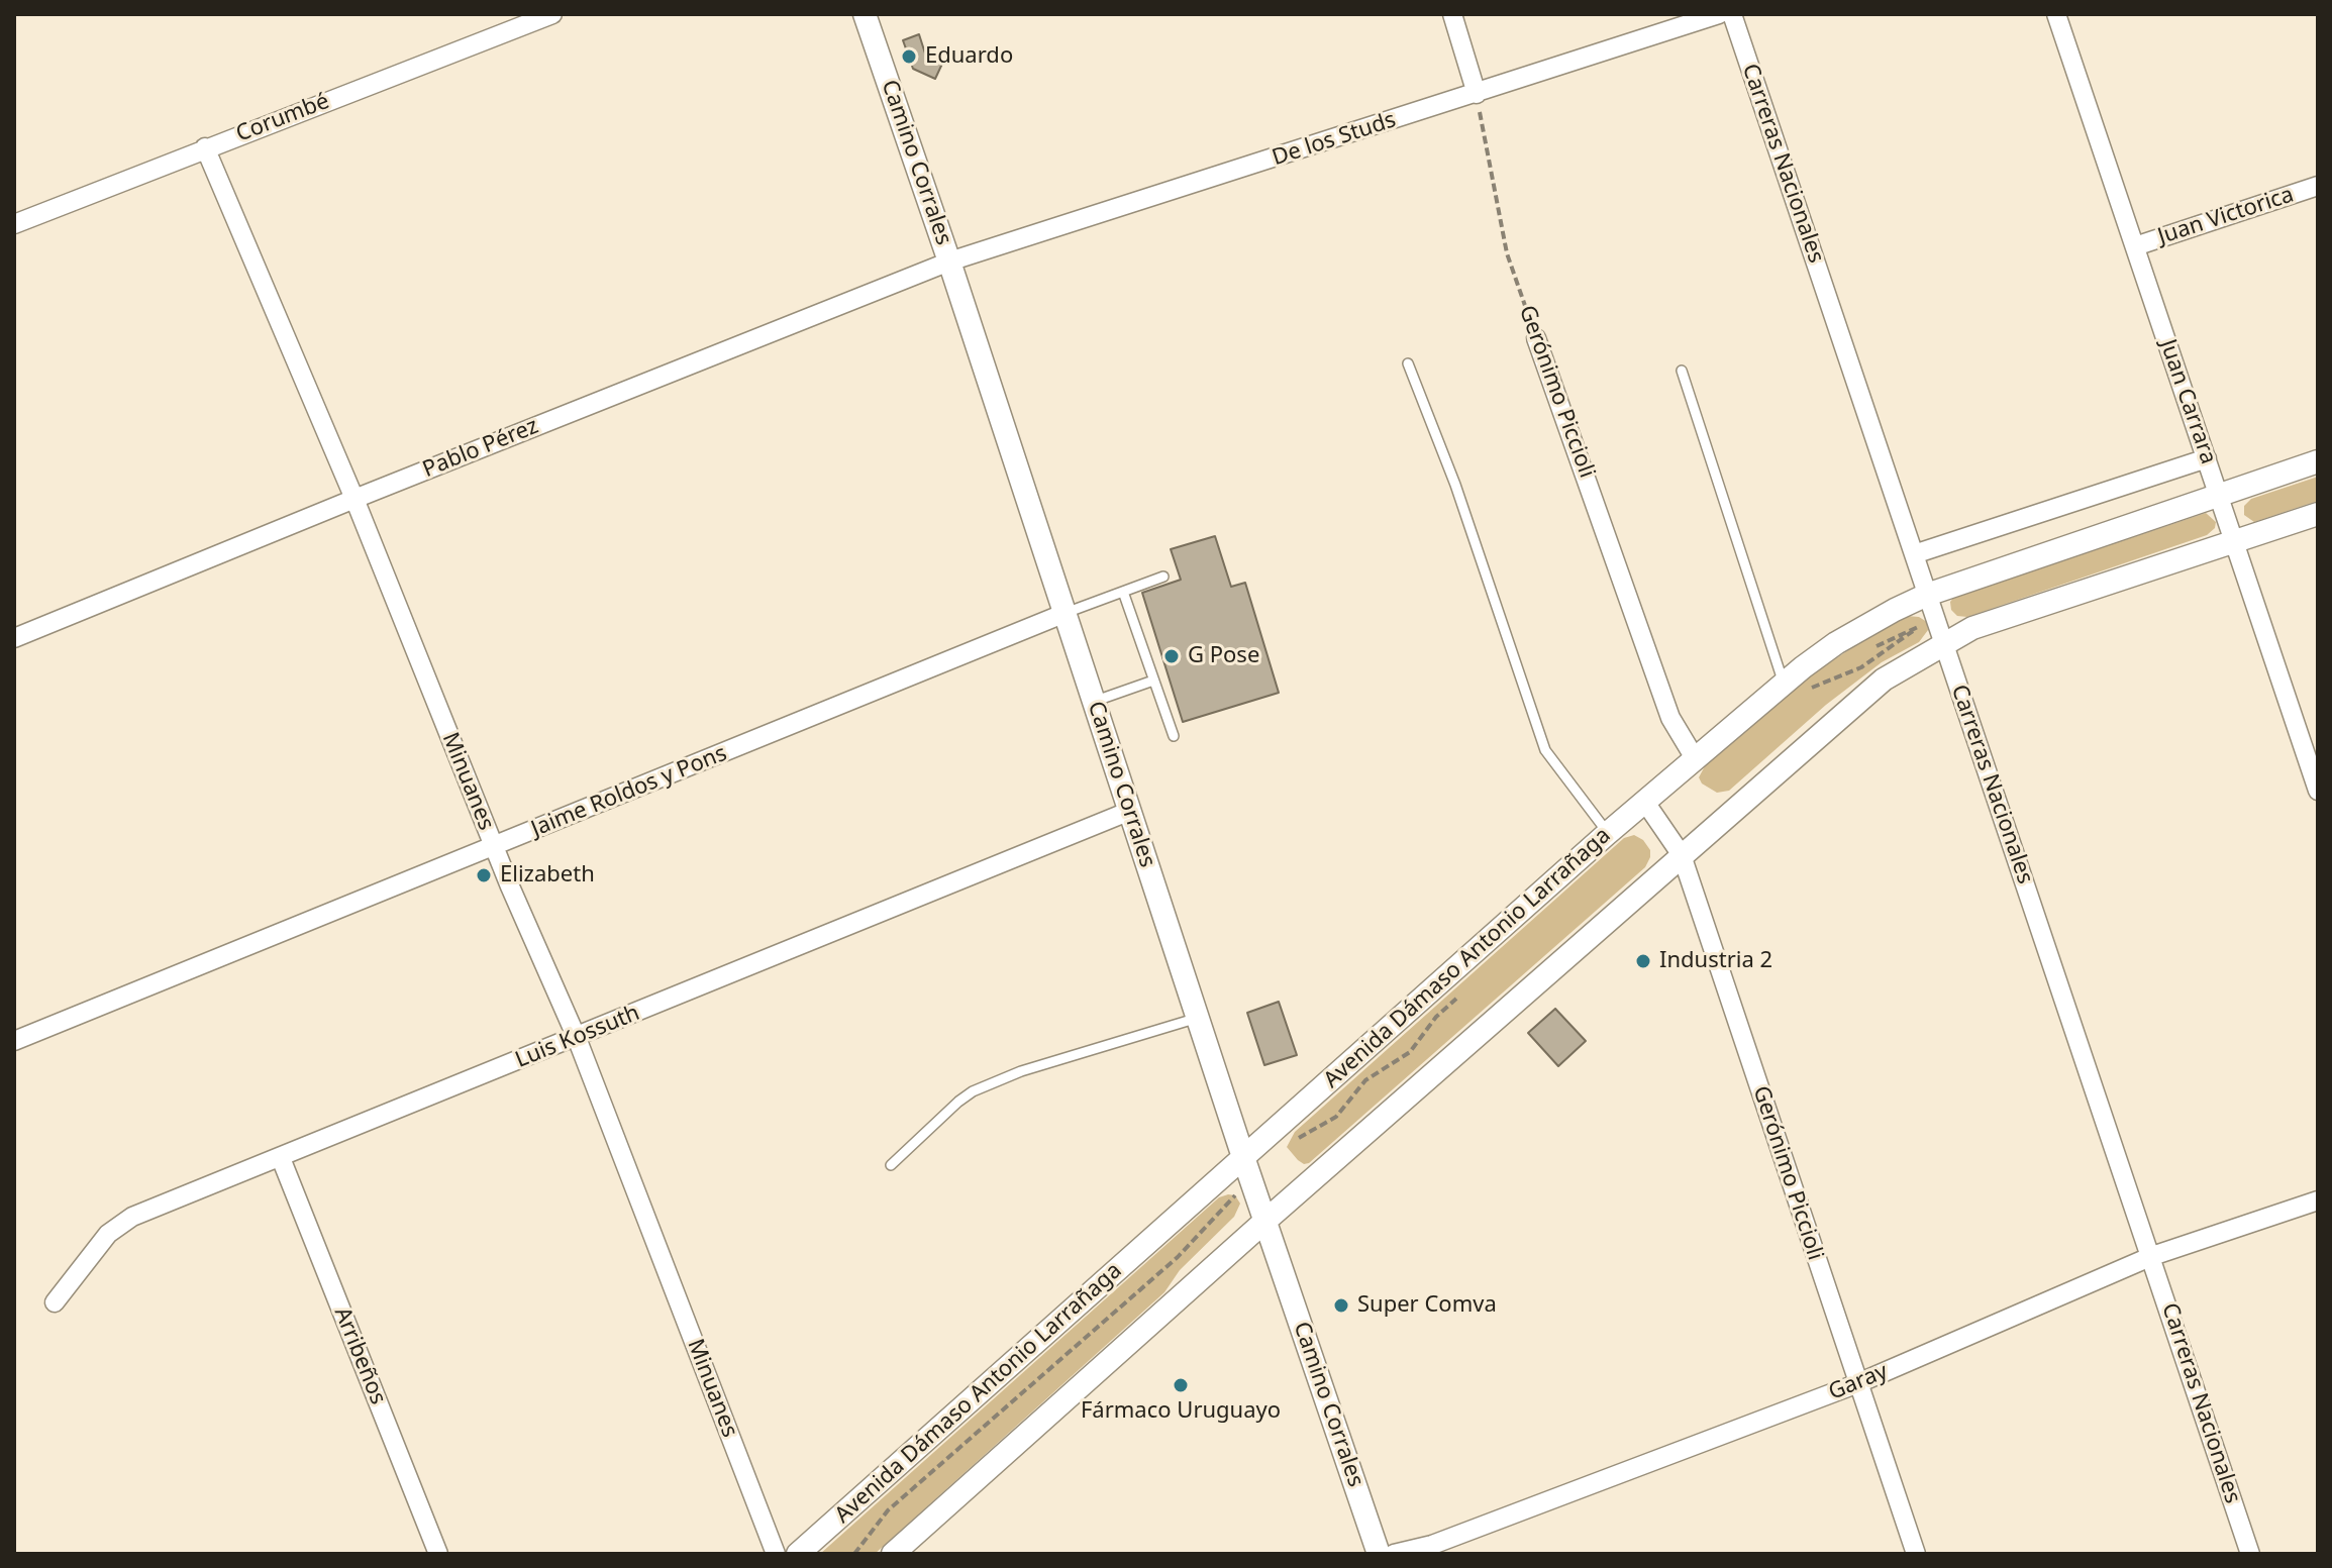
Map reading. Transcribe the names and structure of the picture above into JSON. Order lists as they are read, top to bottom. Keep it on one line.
{"streets":{"street":["Corumbé","De los Studs","Camino Corrales","Carreras Nacionales","Juan Victorica","Gerónimo Piccioli","Juan Carrara","Pablo Pérez","Minuanes","Jaime Roldos y Pons","Avenida Dámaso Antonio Larrañaga","Luis Kossuth","Arribeños","Garay"]},"crossings":[["Corumbé","Minuanes"],["De los Studs","Camino Corrales"],["De los Studs","Gerónimo Piccioli"],["De los Studs","Pablo Pérez"],["Camino Corrales","Pablo Pérez"],["Camino Corrales","Jaime Roldos y Pons"],["Camino Corrales","Avenida Dámaso Antonio Larrañaga"],["Camino Corrales","Luis Kossuth"],["Carreras Nacionales","Avenida Dámaso Antonio Larrañaga"],["Carreras Nacionales","Garay"],["Juan Victorica","Juan Carrara"],["Gerónimo Piccioli","Avenida Dámaso Antonio Larrañaga"],["Gerónimo Piccioli","Garay"],["Juan Carrara","Avenida Dámaso Antonio Larrañaga"],["Pablo Pérez","Minuanes"],["Minuanes","Jaime Roldos y Pons"],["Minuanes","Luis Kossuth"],["Luis Kossuth","Arribeños"]],"places":["Eduardo","G Pose","Elizabeth","Industria 2","Super Comva","Fármaco Uruguayo"]}
